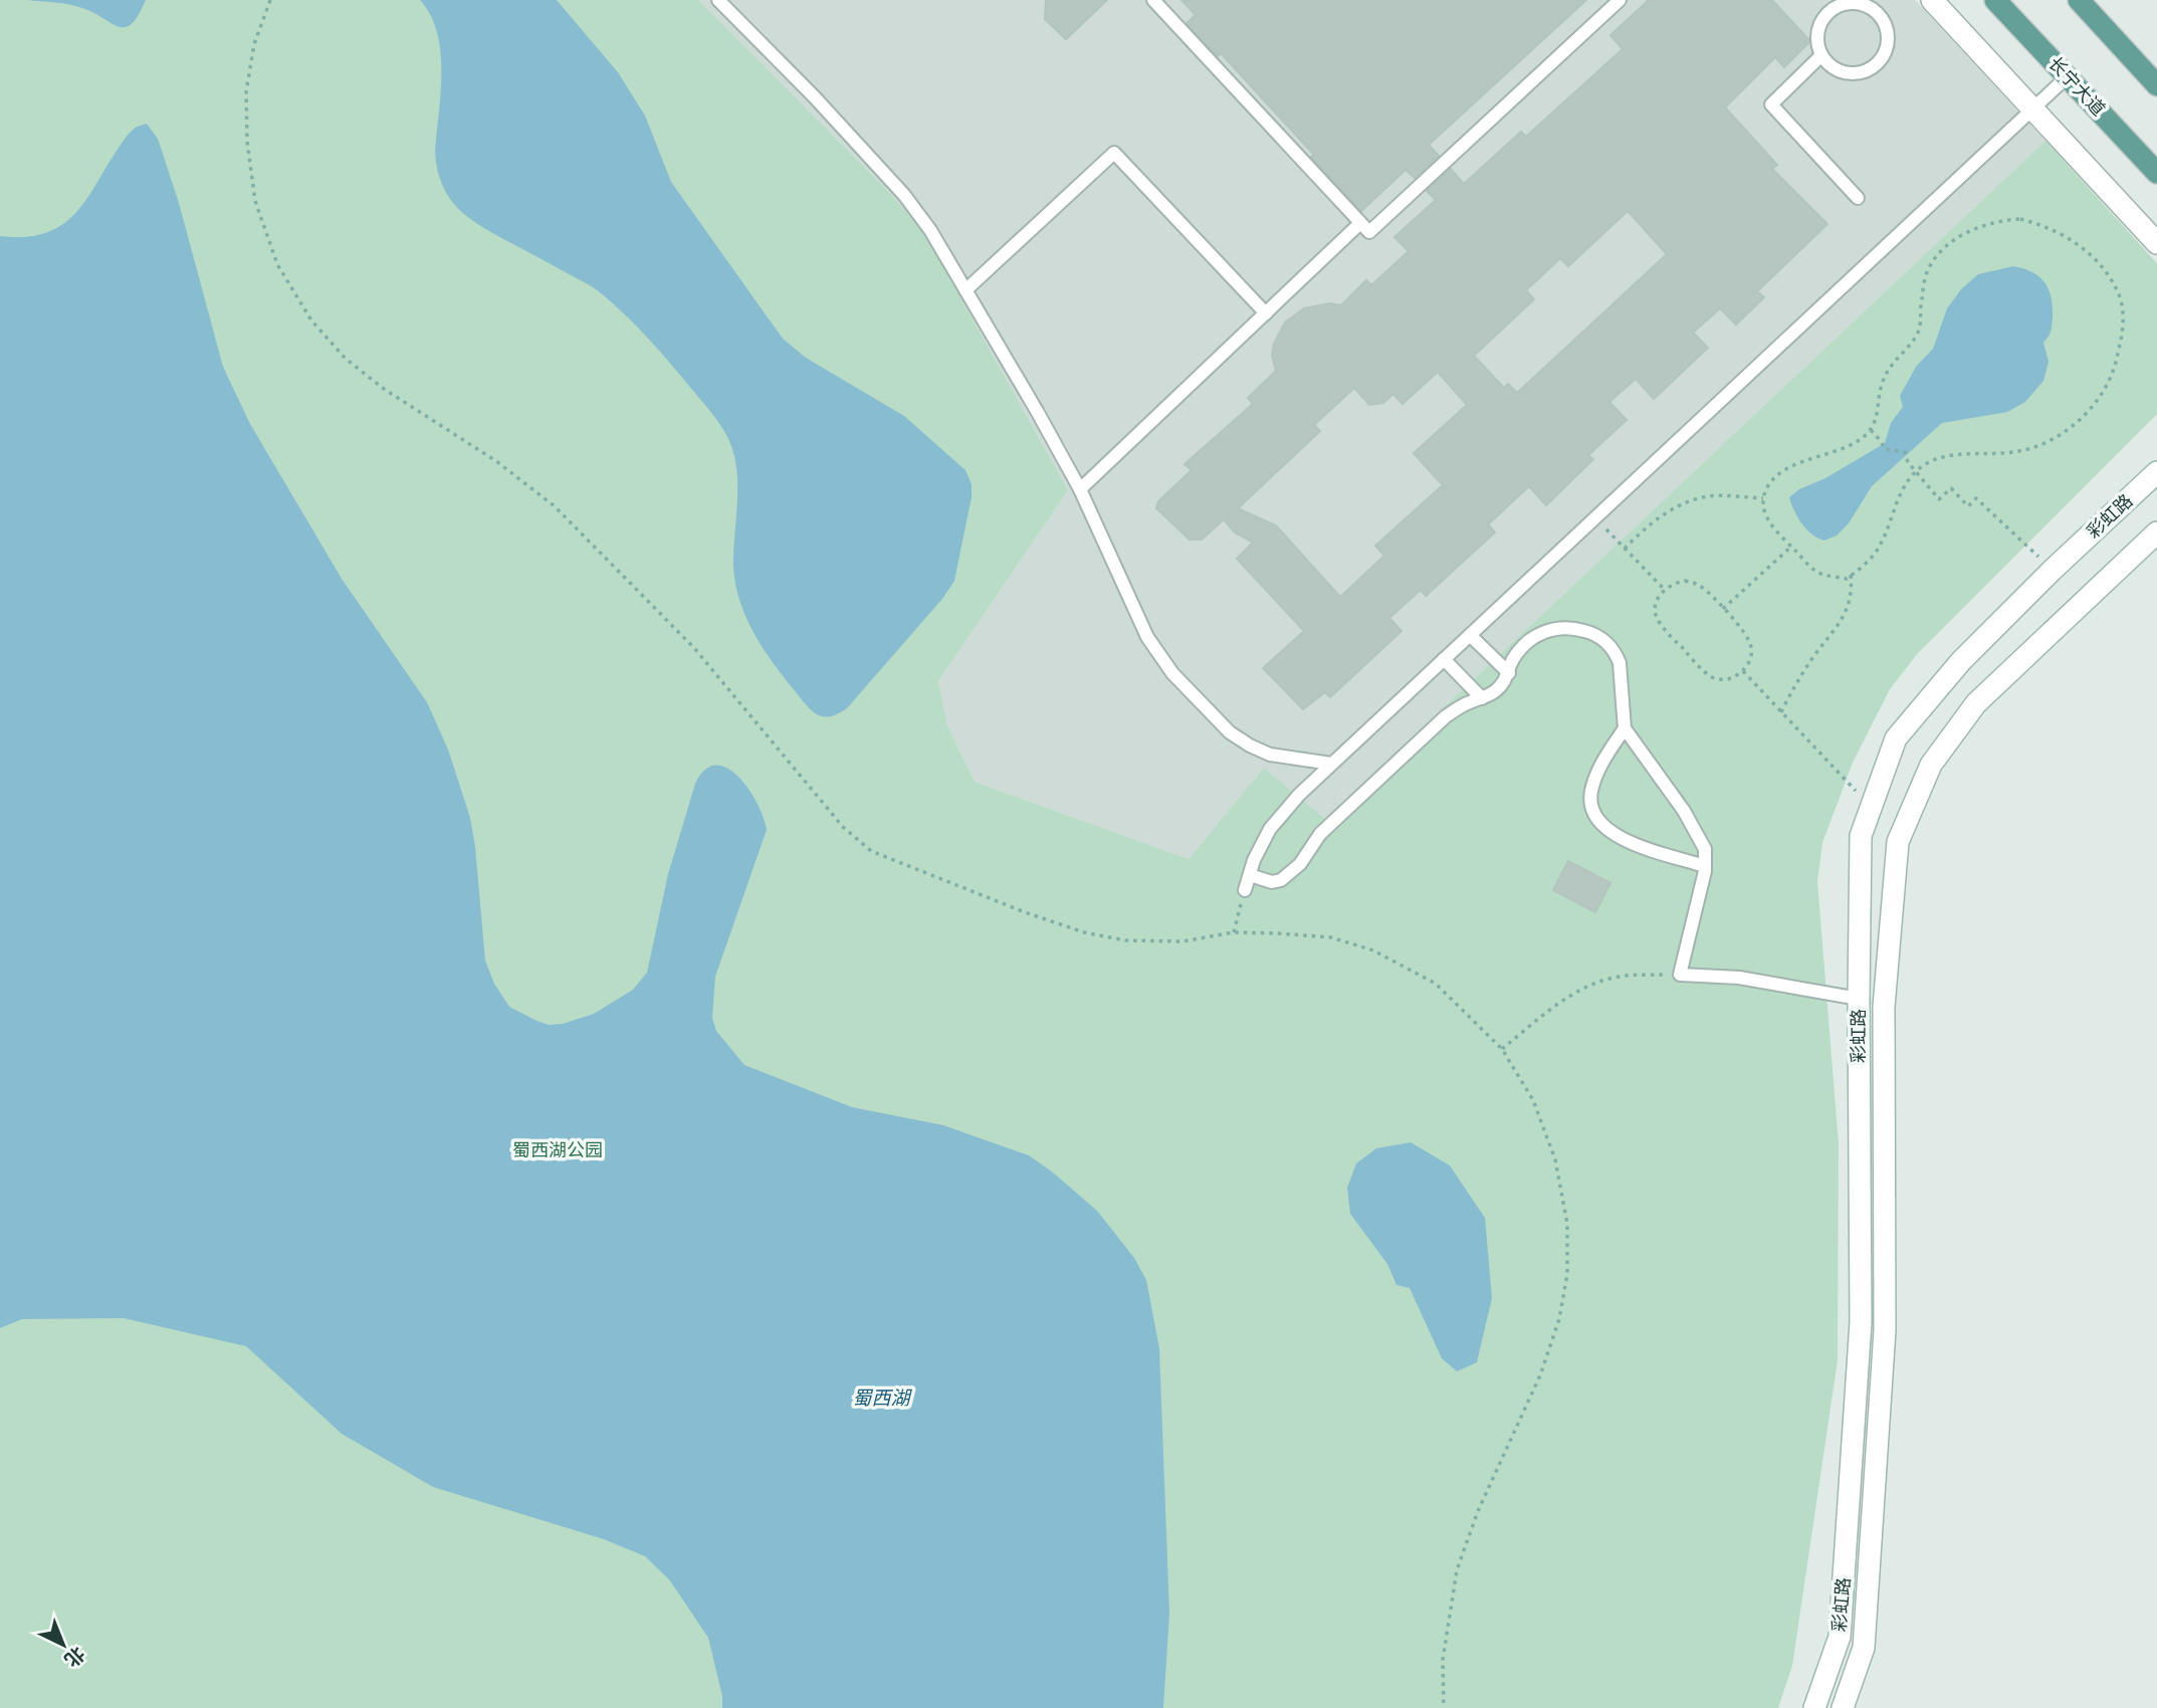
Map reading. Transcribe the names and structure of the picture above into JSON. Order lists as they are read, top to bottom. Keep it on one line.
{"streets":{"main road":["长宁大道","彩虹路"]},"water":["蜀西湖"],"parks":["蜀西湖公园"],"north":"bottom right"}
